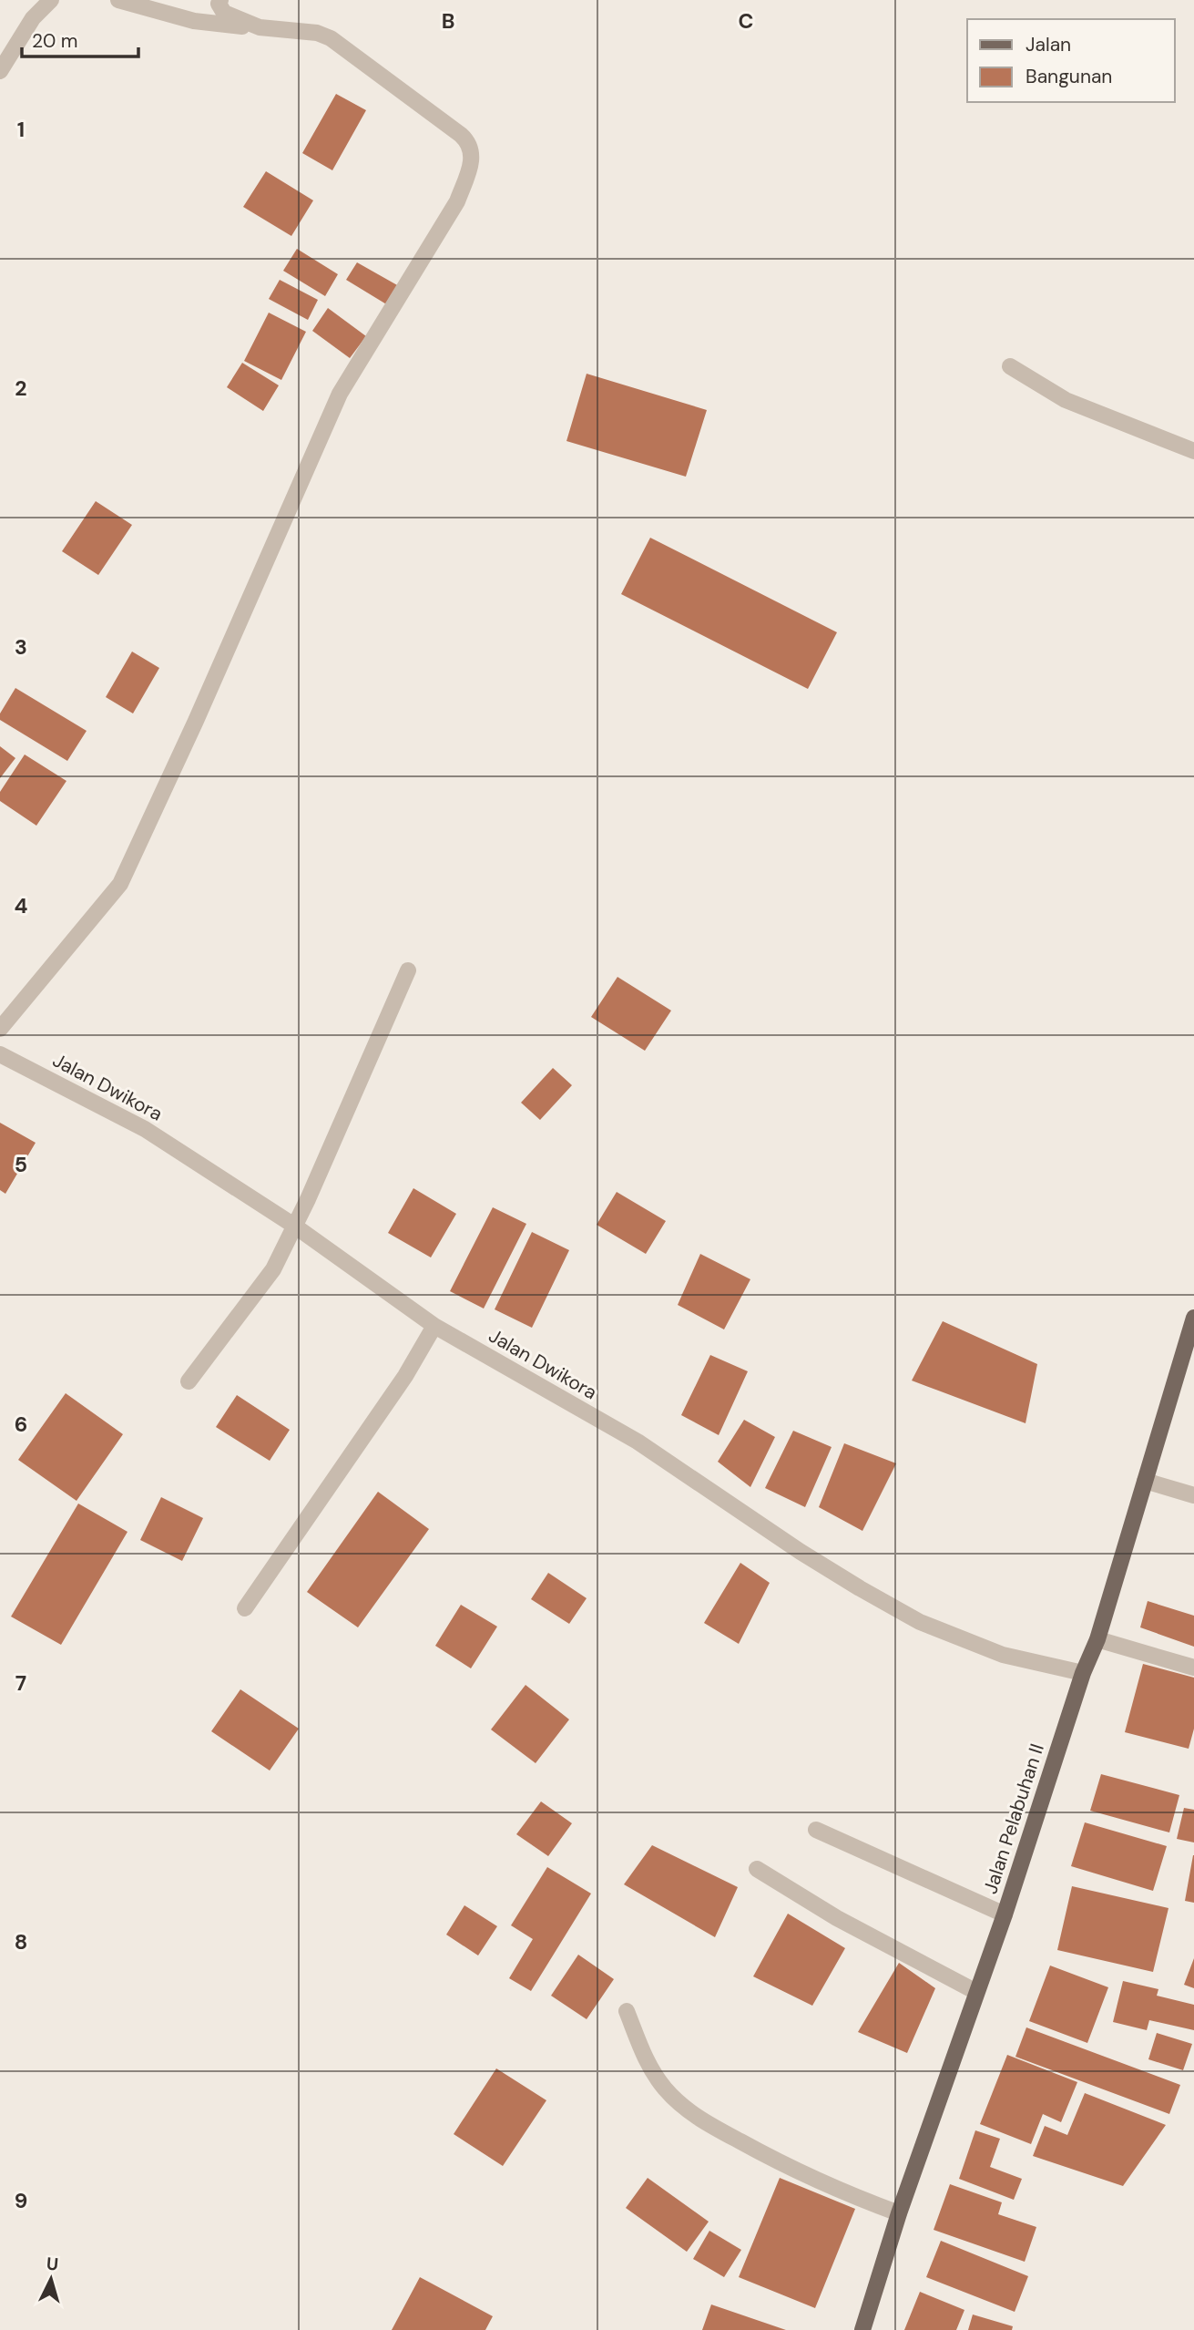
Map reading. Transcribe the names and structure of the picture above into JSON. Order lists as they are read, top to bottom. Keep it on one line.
{"streets":{"main road":["Jalan Pelabuhan II"],"street":["Jalan Dwikora"]},"crossings":[["Jalan Dwikora","Jalan Pelabuhan II"]],"legend":["Jalan","Bangunan"],"scale_bar":"20 m","north":"top","grid":{"columns":["B","C"],"rows":["1","2","3","4","5","6","7","8","9"]}}
